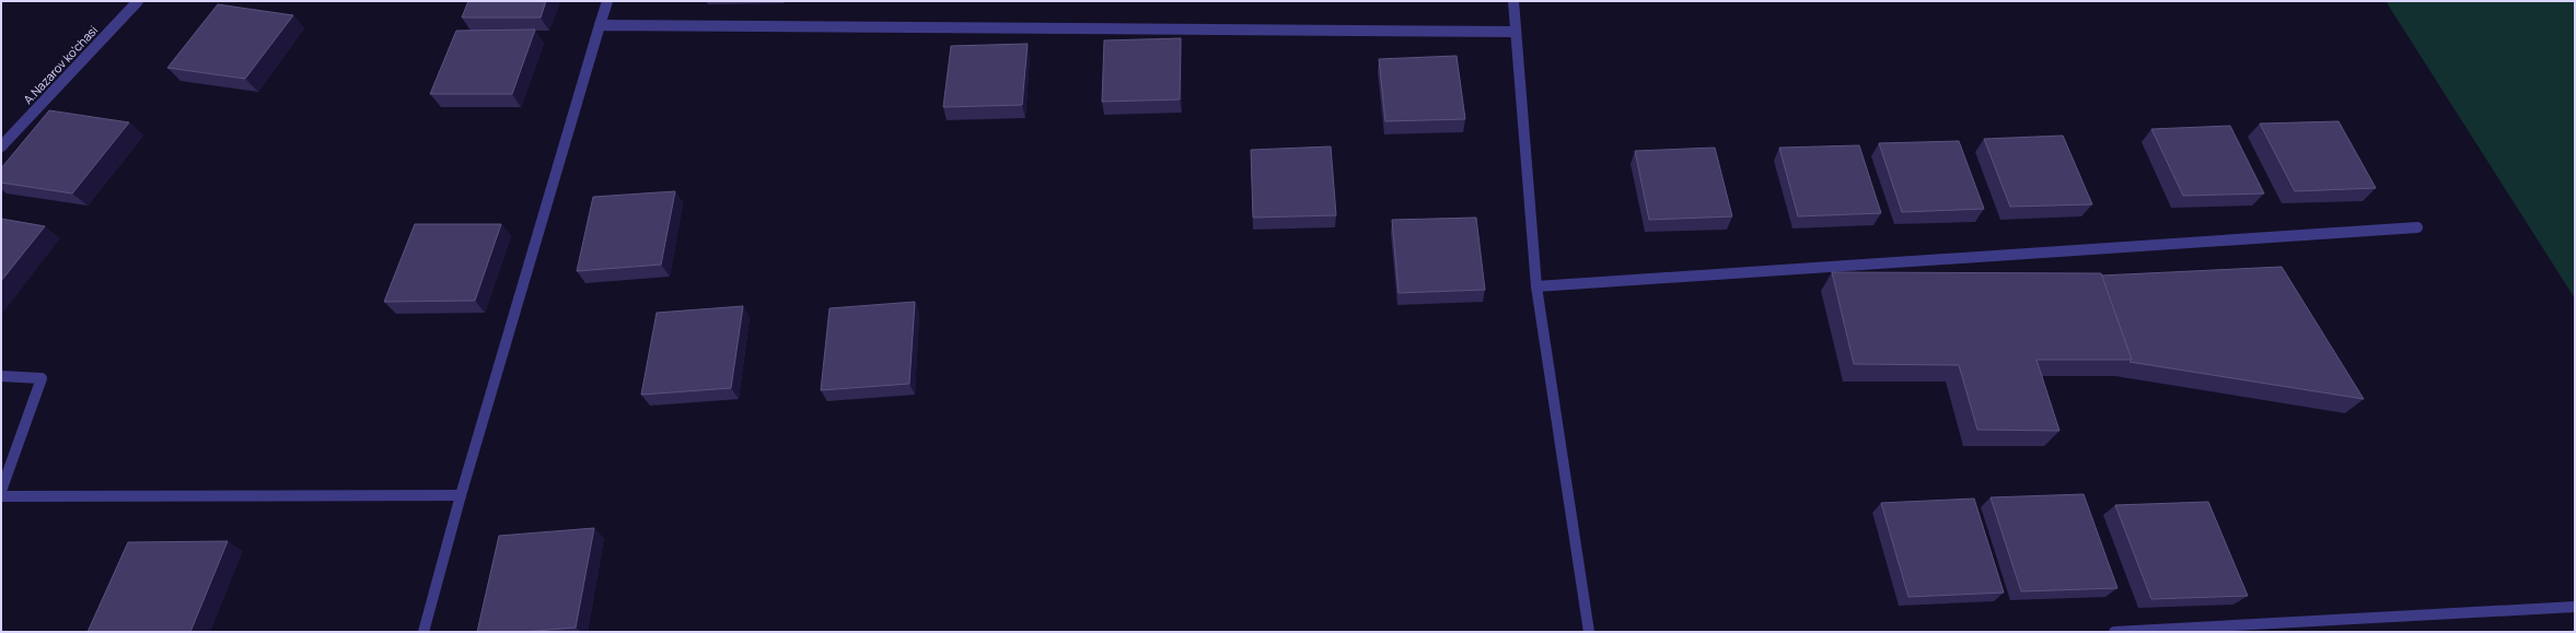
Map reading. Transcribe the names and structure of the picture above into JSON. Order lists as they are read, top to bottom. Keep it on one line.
{"streets":{"street":["A.Nazarov ko'chasi"]}}
